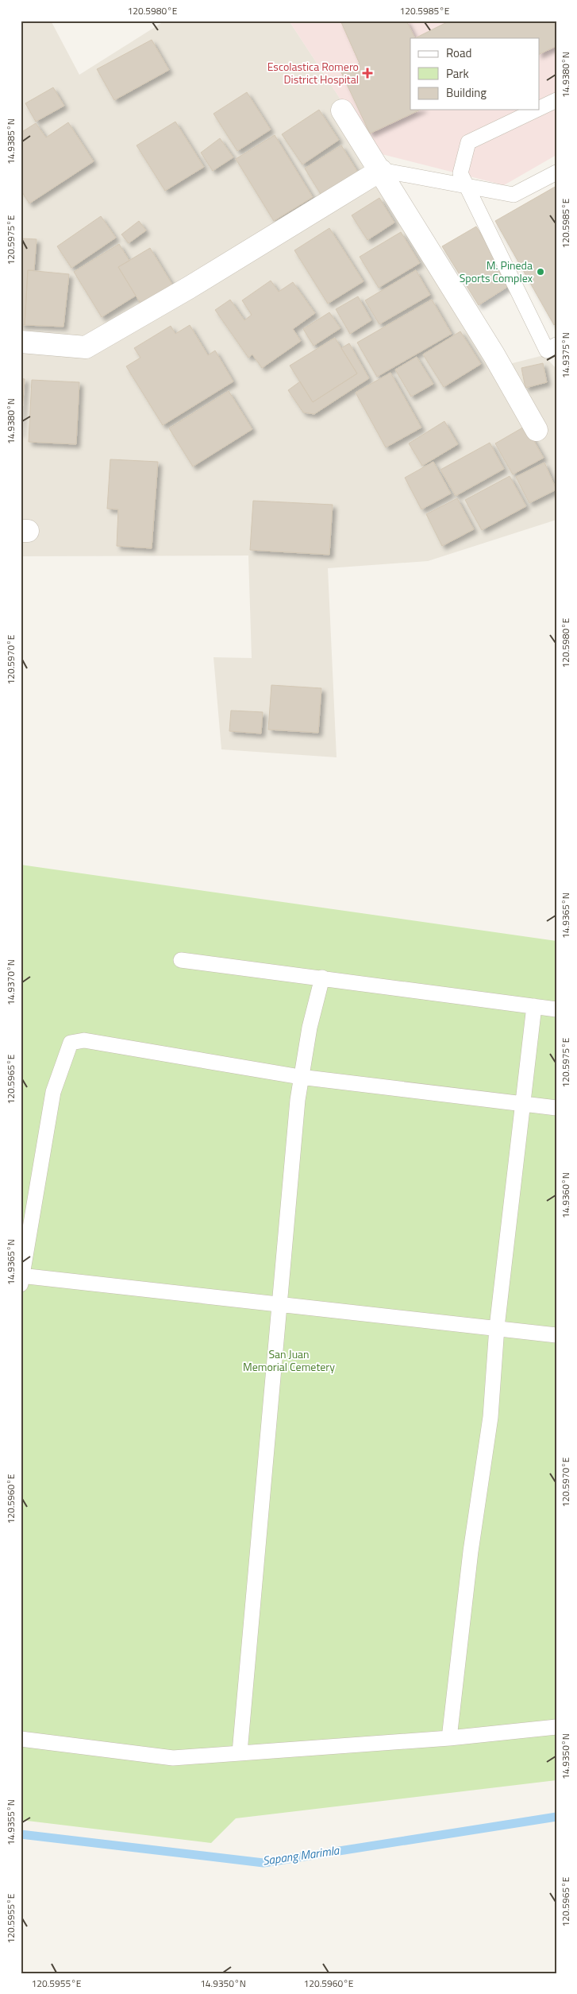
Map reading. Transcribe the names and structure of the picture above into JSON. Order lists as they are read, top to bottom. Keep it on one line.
{"water":["Sapang Marimla"],"parks":["San Juan Memorial Cemetery"],"places":{"health":["Escolastica Romero District Hospital"],"other":["M. Pineda Sports Complex"]},"legend":["Road","Park","Building"],"coordinates":["120.5980°E","120.5985°E","14.9380°N","14.9385°N","120.5975°E","14.9375°N","120.5970°E","14.9365°N","14.9370°N","120.5965°E","14.9360°N","120.5960°E","14.9350°N","14.9355°N","120.5955°E"]}
